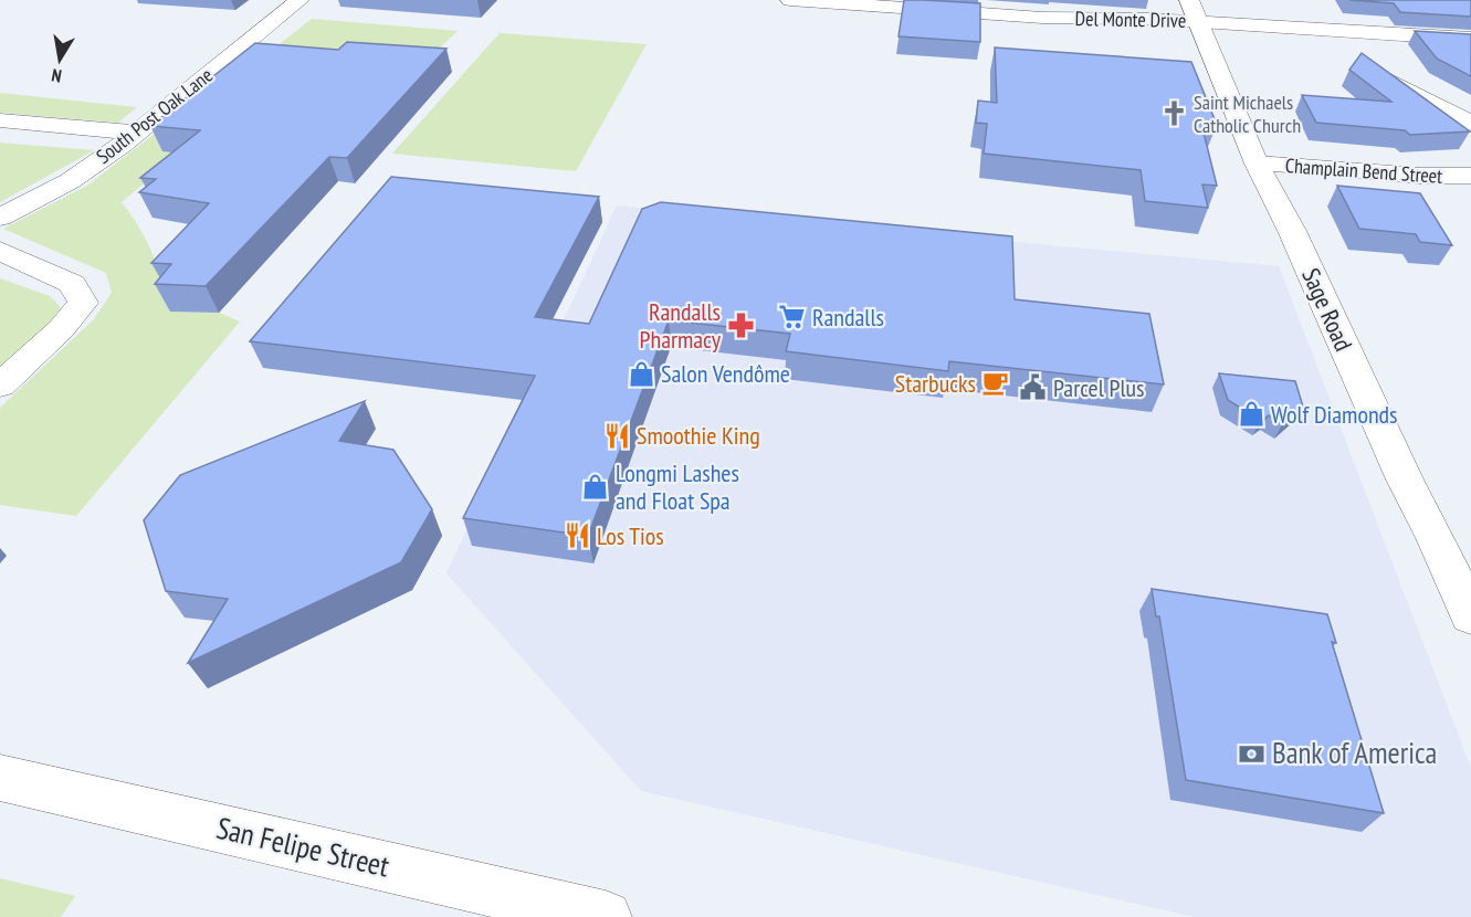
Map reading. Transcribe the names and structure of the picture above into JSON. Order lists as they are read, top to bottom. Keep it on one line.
{"streets":{"street":["Del Monte Drive","South Post Oak Lane","Champlain Bend Street","Sage Road","San Felipe Street"]},"crossings":[["Del Monte Drive","Sage Road"],["Champlain Bend Street","Sage Road"]],"places":{"church":["Saint Michaels Catholic Church"],"supermarket":["Randalls"],"pharmacy":["Randalls Pharmacy"],"shop":["Salon Vendôme","Wolf Diamonds","Longmi Lashes and Float Spa"],"cafe":["Starbucks"],"public building":["Parcel Plus"],"restaurant":["Smoothie King","Los Tios"],"bank":["Bank of America"]},"north":"bottom"}
